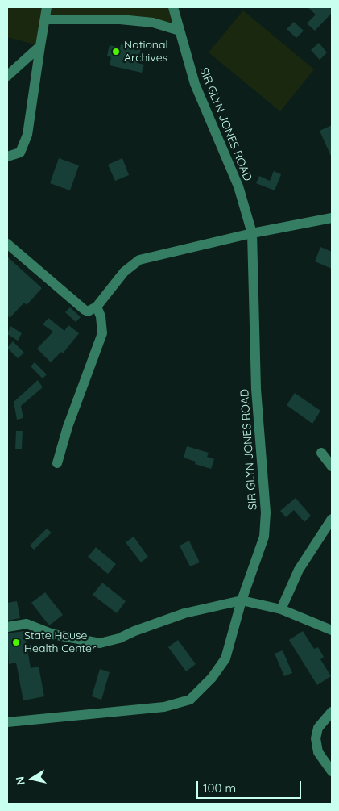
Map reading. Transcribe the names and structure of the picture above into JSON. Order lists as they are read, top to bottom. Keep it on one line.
{"streets":{"street":["SIR GLYN JONES ROAD"]},"places":["National Archives","State House Health Center"],"scale_bar":"100 m","north":"left"}
